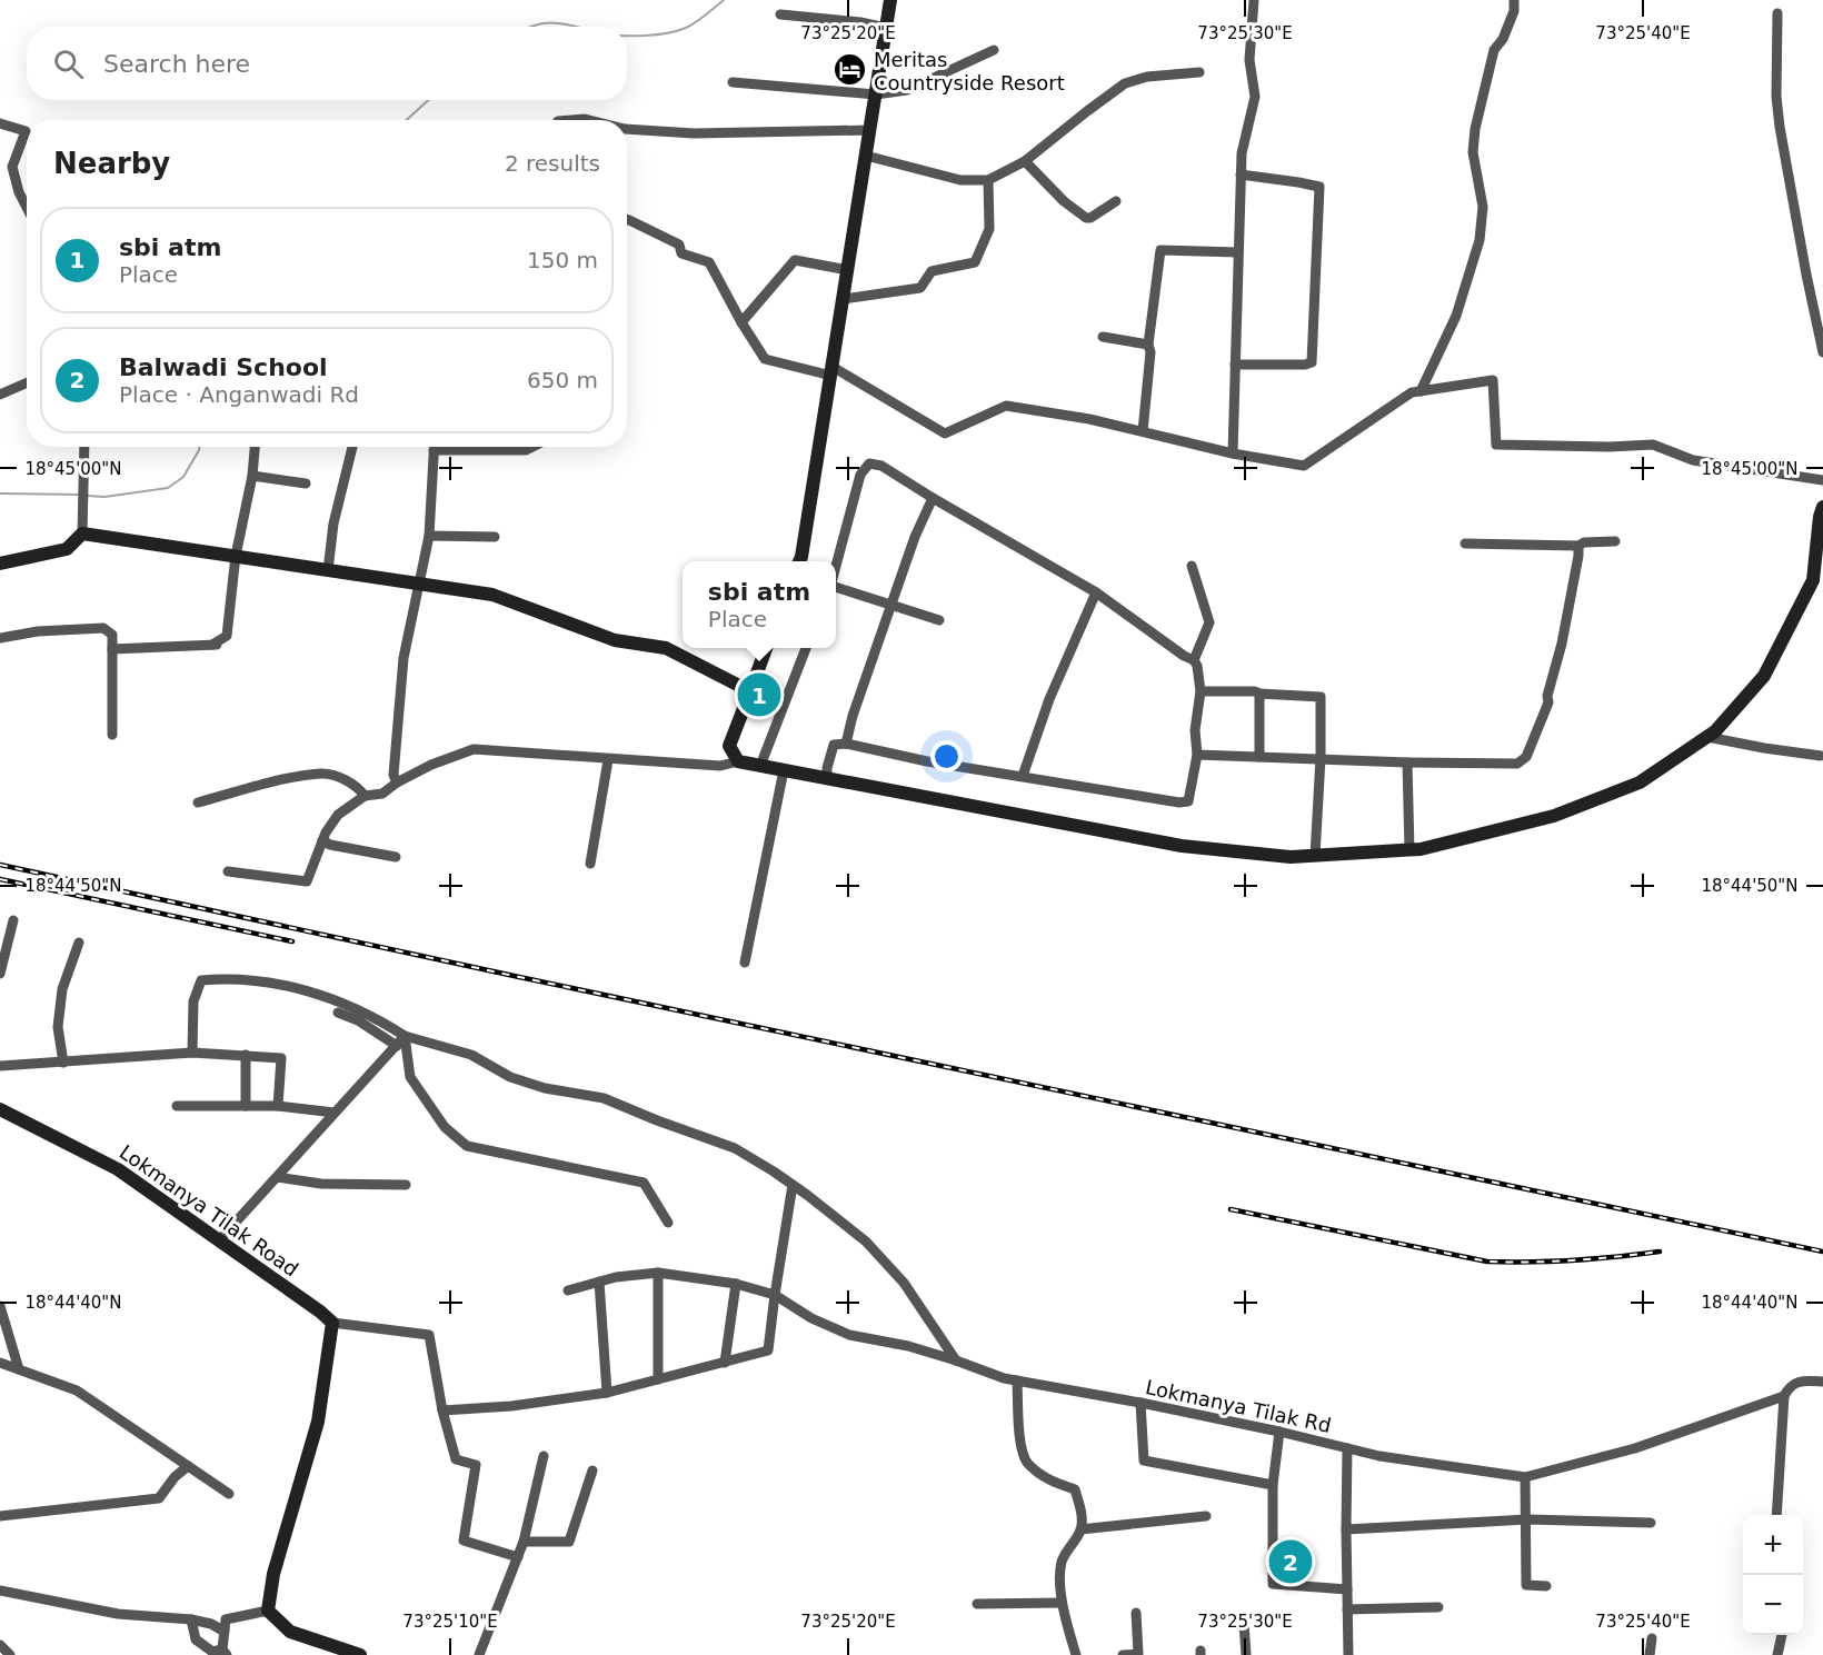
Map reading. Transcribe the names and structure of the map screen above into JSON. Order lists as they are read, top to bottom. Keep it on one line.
{"streets":{"street":["Lokmanya Tilak Road","Lokmanya Tilak Rd"]},"places":{"hotel":["Meritas Countryside Resort"]},"page":{"search":"Search here","heading":["Nearby","2 results"],"list":[{"mark":"1","name":"sbi atm","note":"Place","value":"150 m"},{"mark":"2","name":"Balwadi School","note":"Place · Anganwadi Rd","value":"650 m"}],"popup":["sbi atm","Place"],"pins":["1","2"],"map_buttons":["+","−"]},"coordinates":["73°25'20\"E","73°25'30\"E","73°25'40\"E","18°45'00\"N","18°44'50\"N","18°44'40\"N","73°25'10\"E"]}
